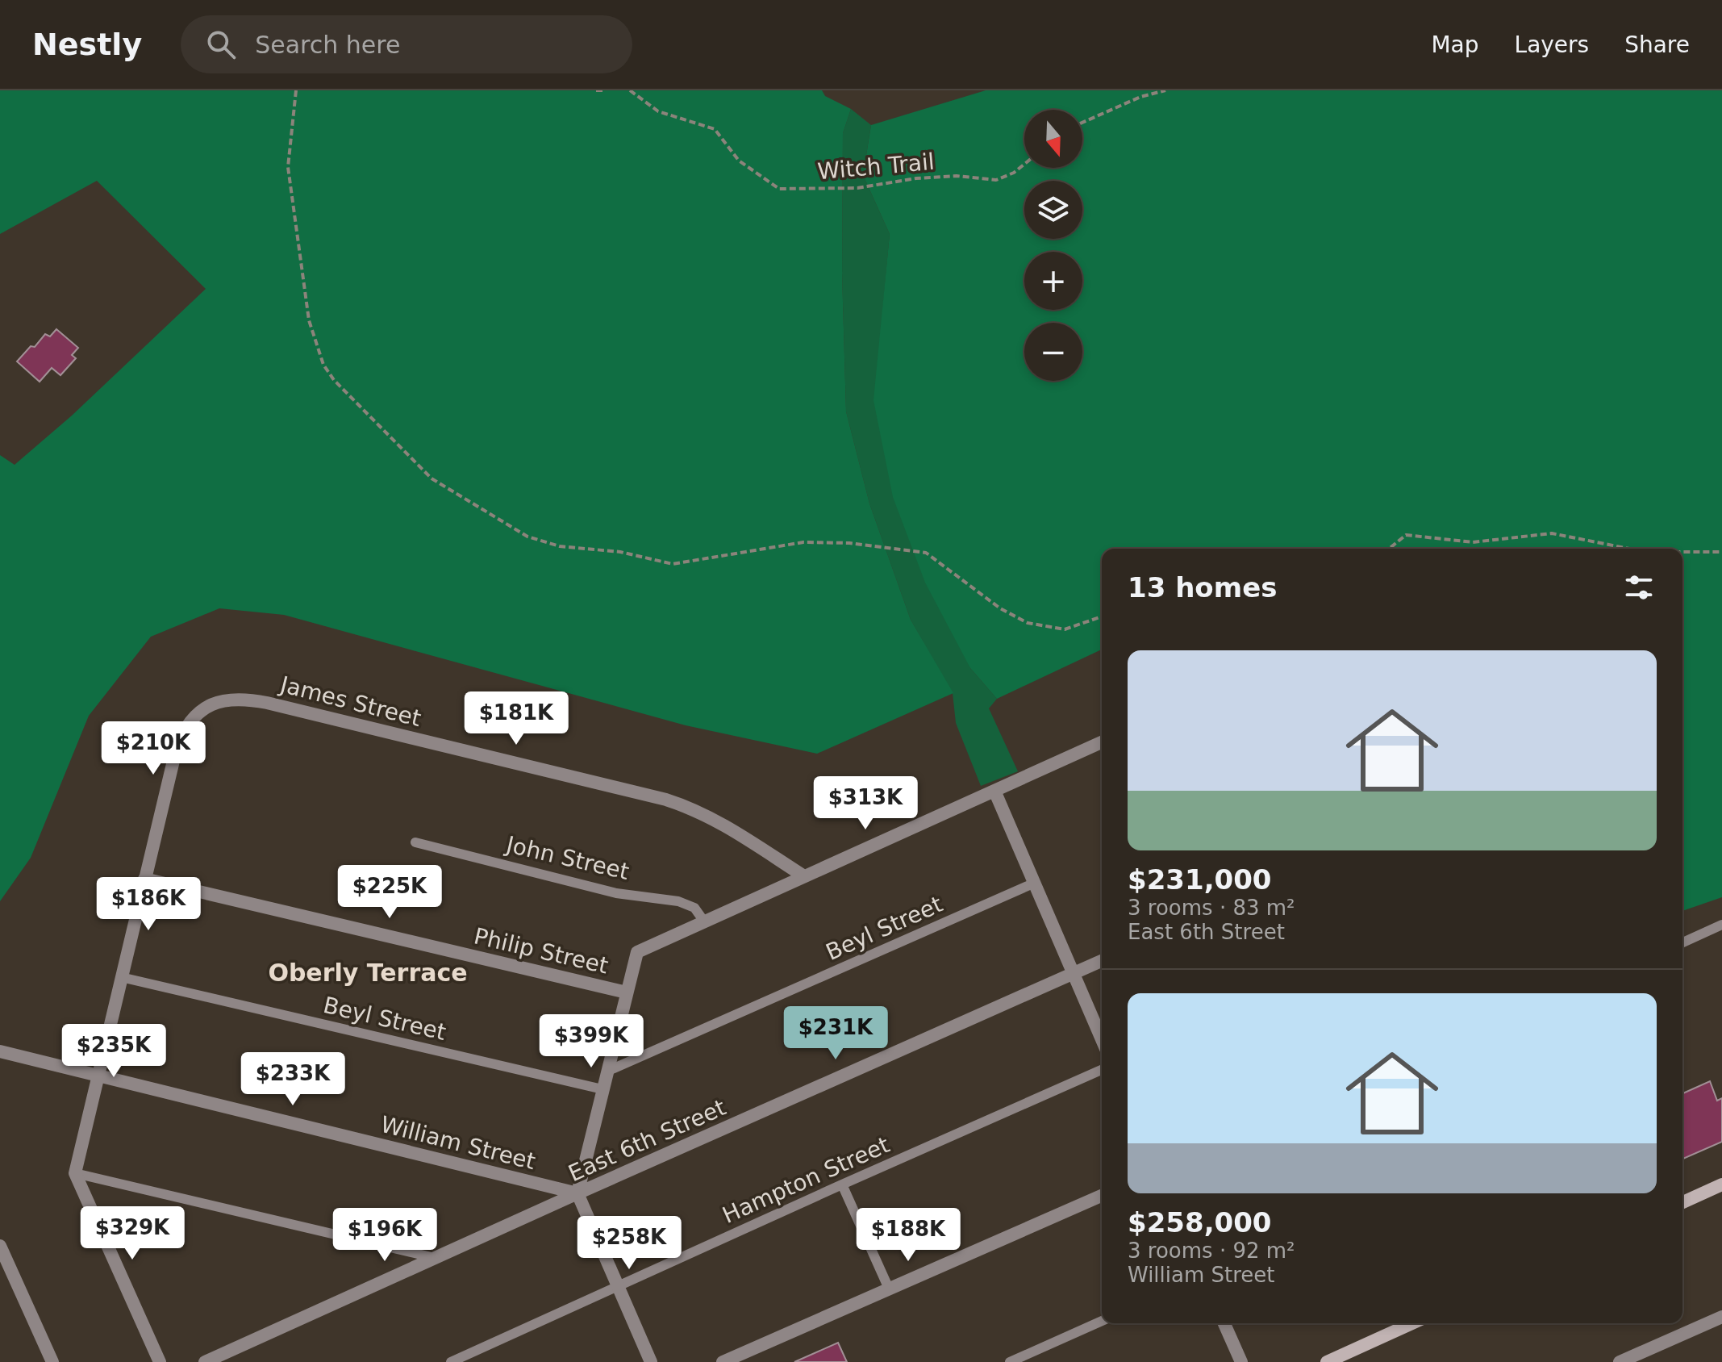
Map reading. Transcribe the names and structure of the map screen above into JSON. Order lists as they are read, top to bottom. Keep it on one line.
{"streets":{"street":["James Street","Philip Street","East 6th Street","William Street"],"lane":["John Street","Beyl Street","Hampton Street"],"path":["Witch Trail"]},"crossings":[["James Street","Philip Street"],["East 6th Street","William Street"]],"districts":["Oberly Terrace"],"north":"bottom","page":{"header":"Nestly","search":"Search here","nav":["Map","Layers","Share"],"map_buttons":["+","−"],"heading":"13 homes","list":[{"name":"$231,000","note":"3 rooms · 83 m² · East 6th Street"},{"name":"$258,000","note":"3 rooms · 92 m² · William Street"}],"price":["$181K","$210K","$313K","$225K","$186K","$231K","$399K","$235K","$233K","$329K","$196K","$188K","$258K"]}}
